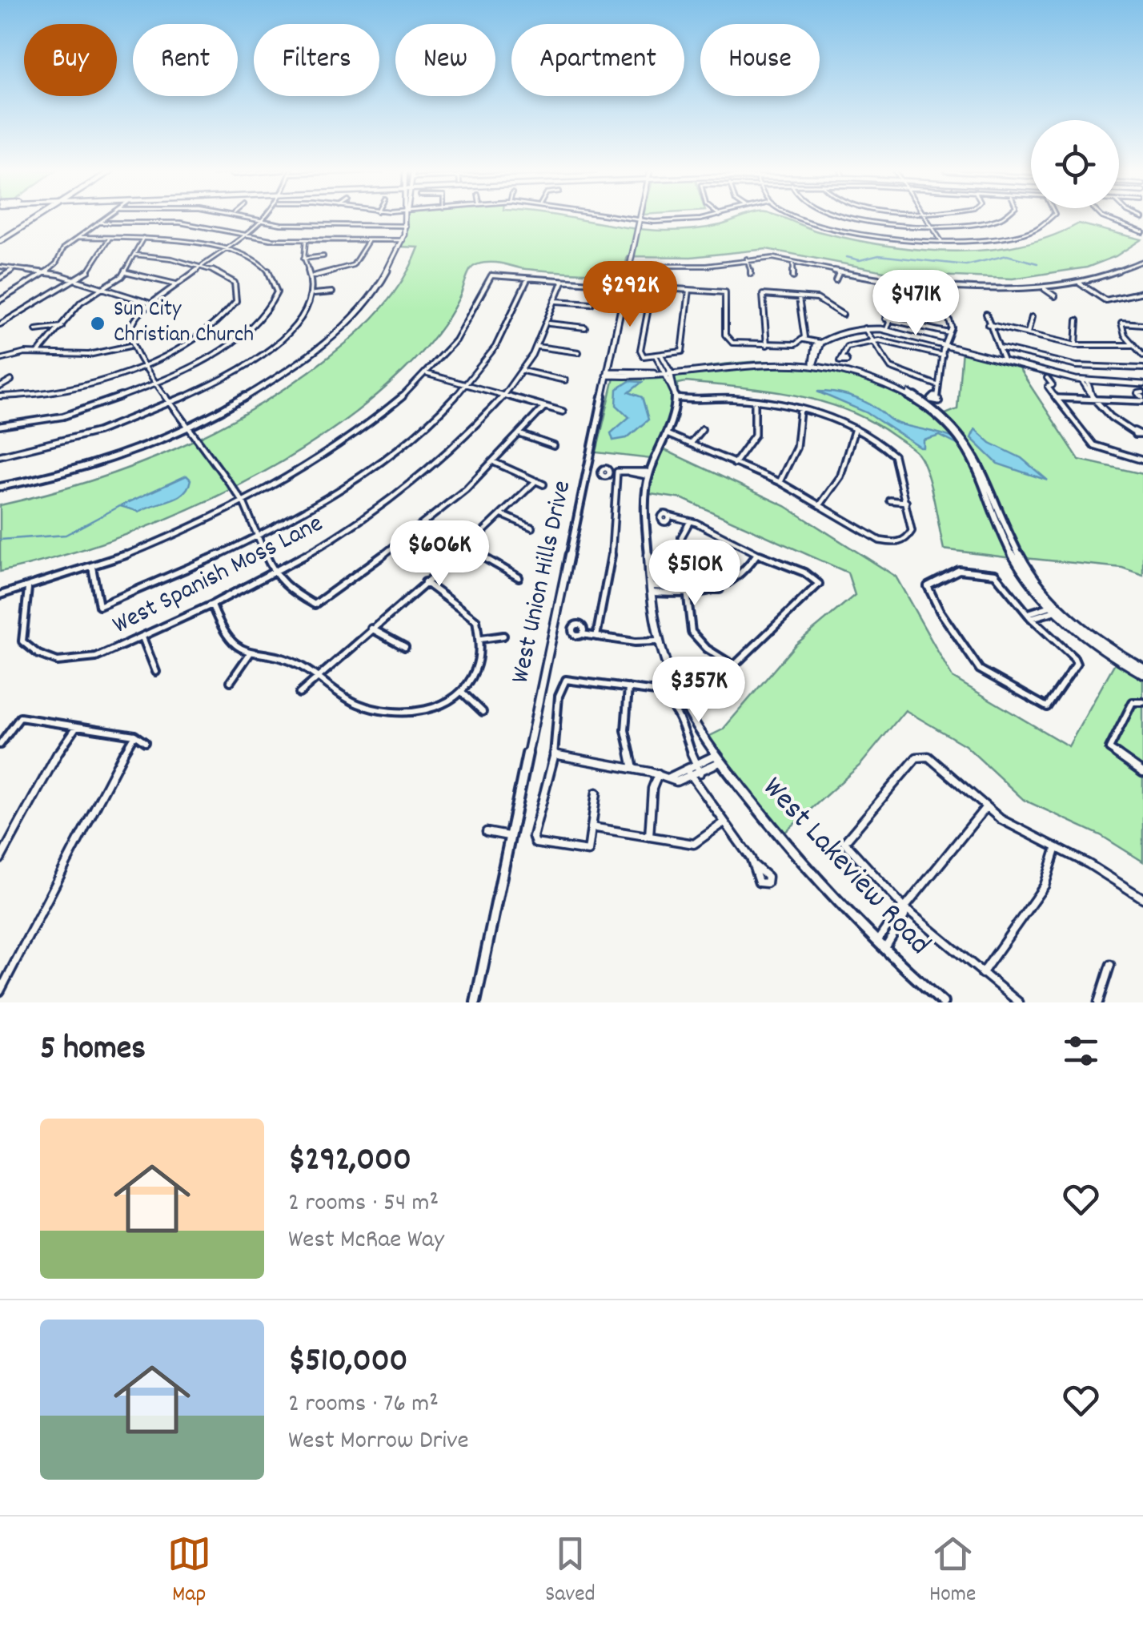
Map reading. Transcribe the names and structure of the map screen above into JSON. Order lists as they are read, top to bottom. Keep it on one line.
{"streets":{"main road":["West Union Hills Drive","West Lakeview Road"],"street":["West Spanish Moss Lane"]},"places":["Sun City Christian Church"],"page":{"chip":["Buy","Rent","Filters","New","Apartment","House"],"price":["$292K","$471K","$606K","$510K","$357K"],"heading":"5 homes","list":[{"name":"$292,000","note":"2 rooms · 54 m² · West McRae Way"},{"name":"$510,000","note":"2 rooms · 76 m² · West Morrow Drive"}],"tabs":["Map","Saved","Home"]}}
